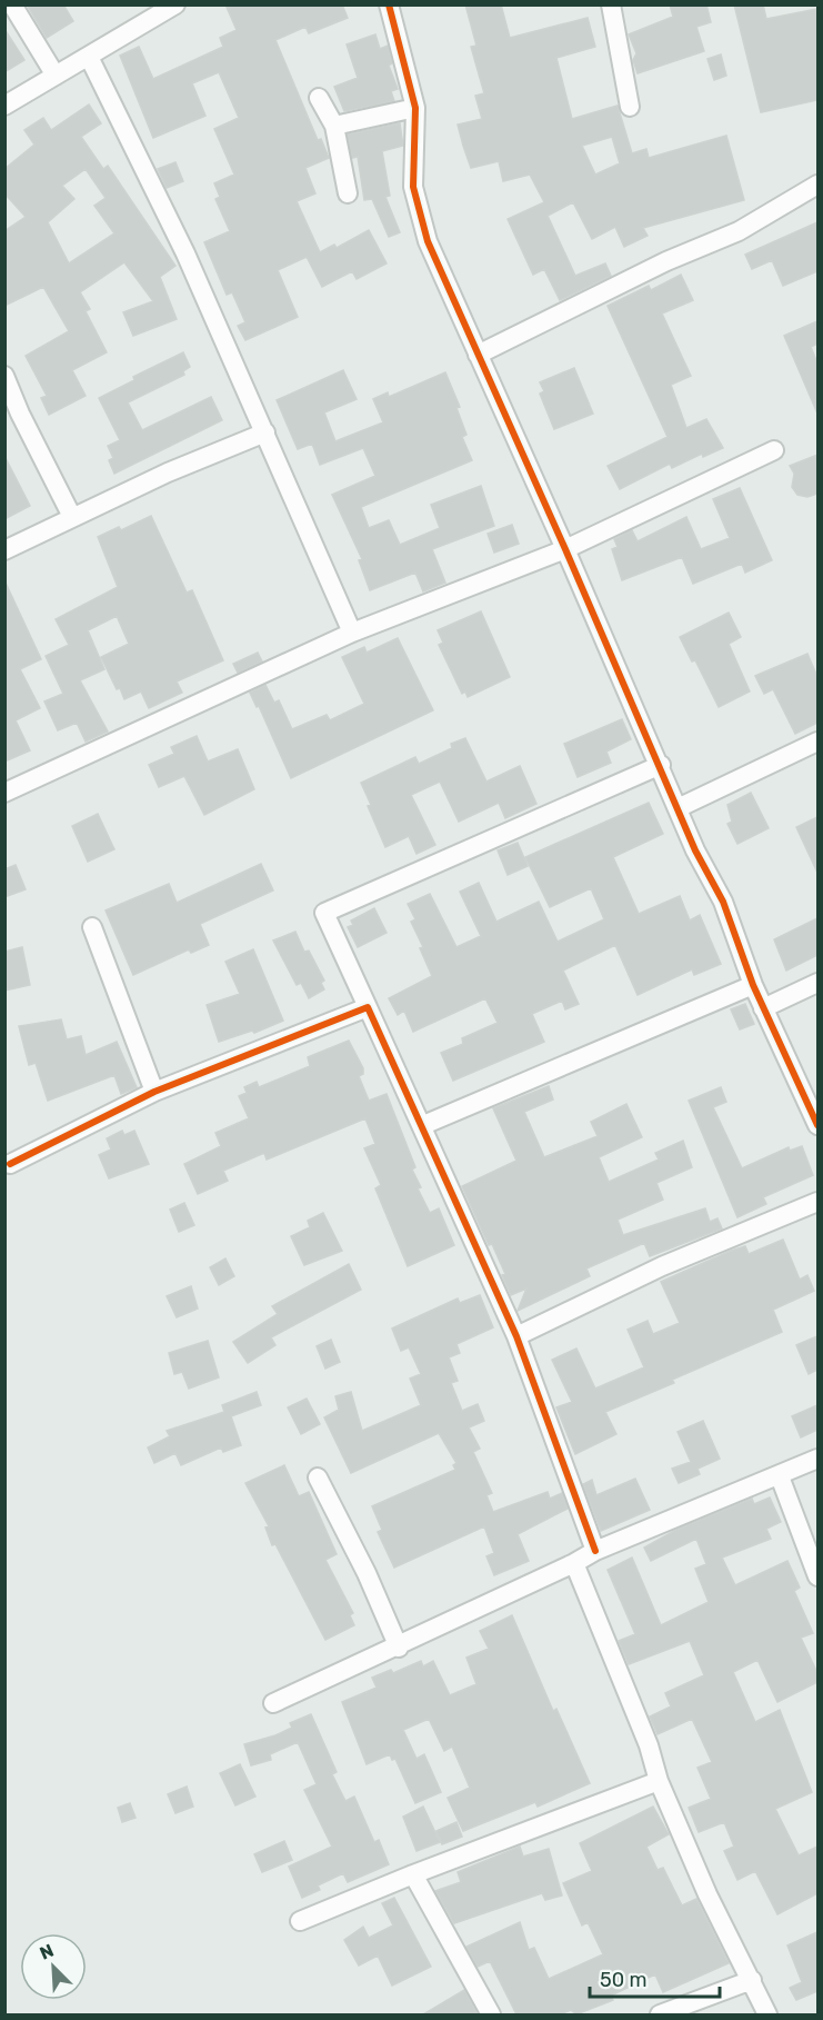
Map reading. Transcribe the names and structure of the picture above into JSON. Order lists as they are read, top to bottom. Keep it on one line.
{"scale_bar":"50 m","north":"top left"}
